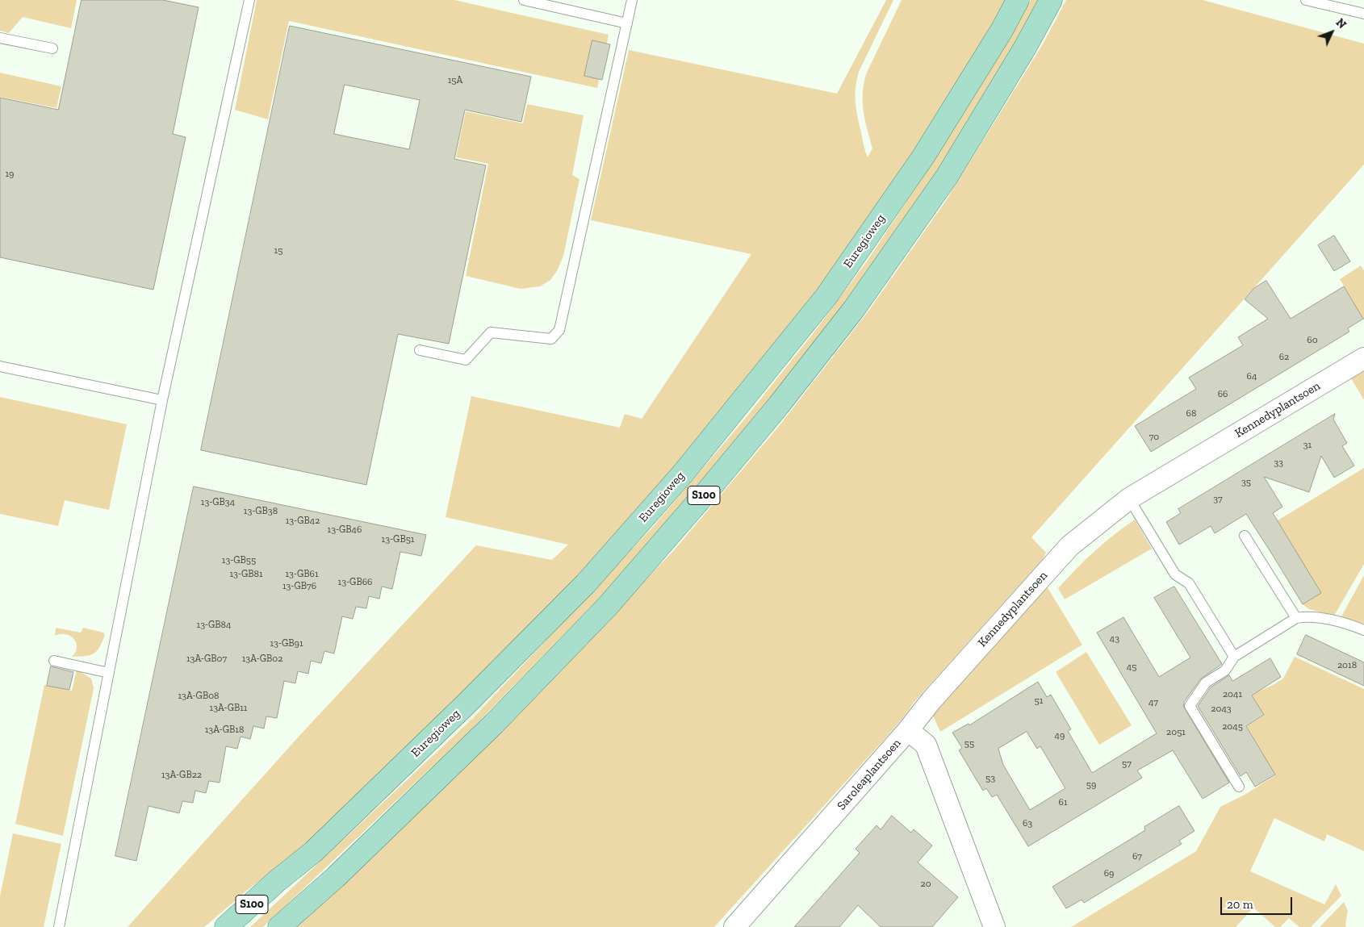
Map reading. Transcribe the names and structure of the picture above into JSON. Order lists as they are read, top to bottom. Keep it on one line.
{"streets":{"main road":["Euregioweg","S100"],"street":["Kennedyplantsoen","Saroleaplantsoen"]},"crossings":[["Kennedyplantsoen","Saroleaplantsoen"]],"house_numbers":["15A","19","15","60","62","64","66","68","70","31","33","35","37","13-GB34","13-GB38","13-GB42","13-GB46","13-GB51","13-GB55","13-GB81","13-GB61","13-GB66","13-GB76","13-GB84","43","13-GB91","13A-GB07","13A-GB02","2018","45","2041","13A-GB08","51","47","13A-GB11","2043","2045","13A-GB18","2051","49","55","57","13A-GB22","53","59","61","63","67","69","20"],"scale_bar":"20 m","north":"top right"}
